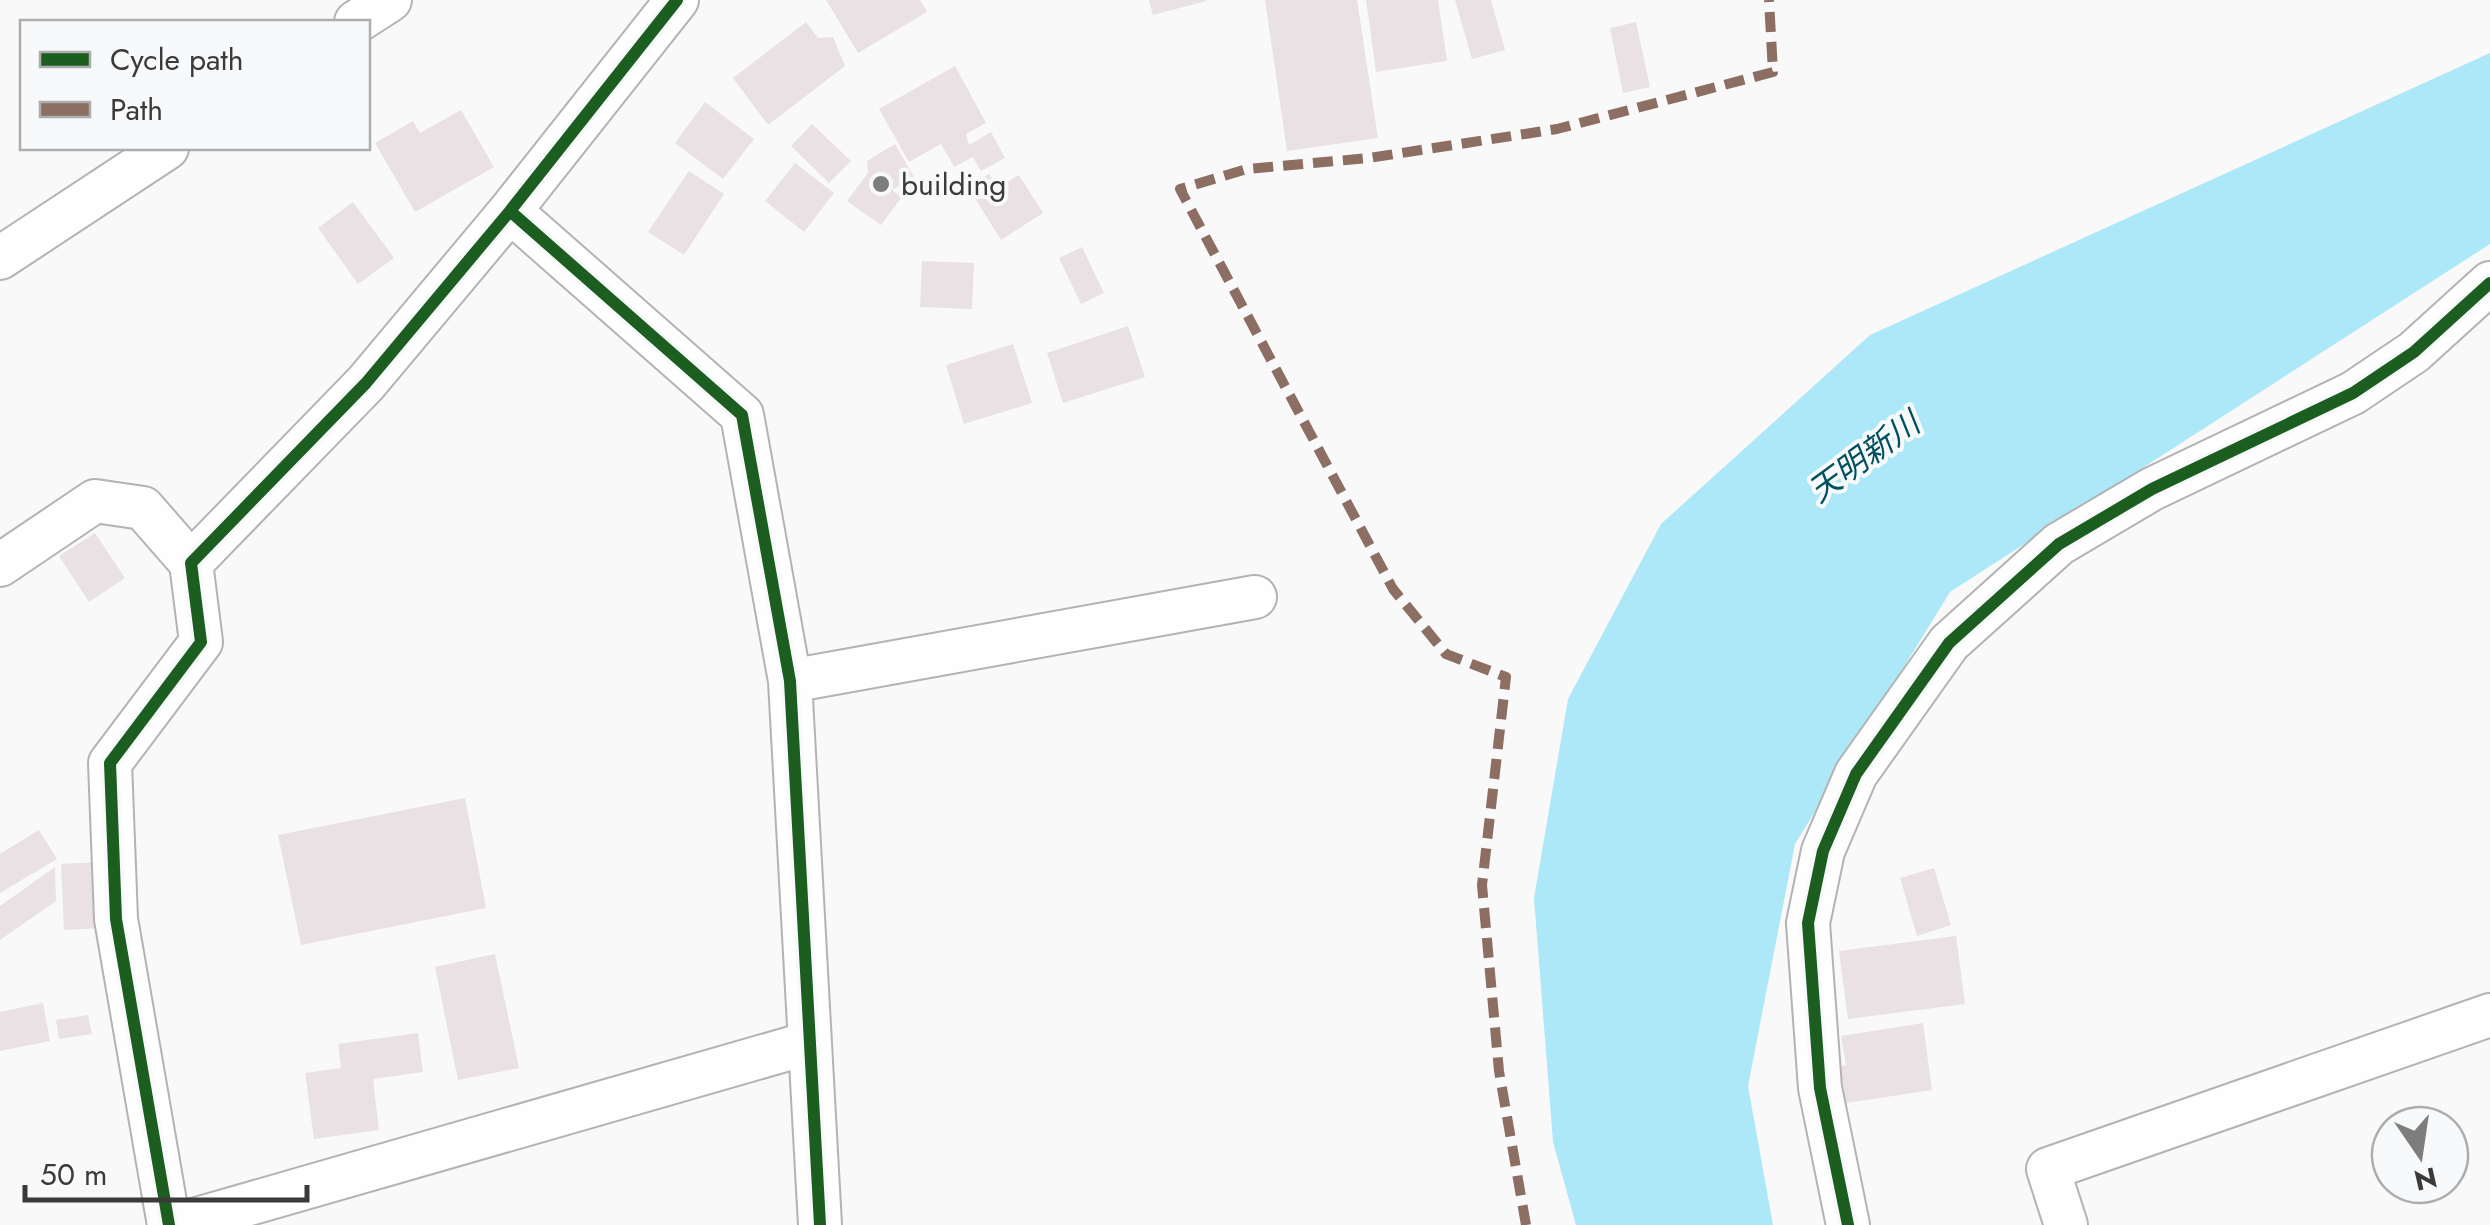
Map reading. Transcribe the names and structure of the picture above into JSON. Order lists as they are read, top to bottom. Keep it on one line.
{"water":["天明新川"],"places":["building"],"legend":["Cycle path","Path"],"scale_bar":"50 m","north":"bottom"}
